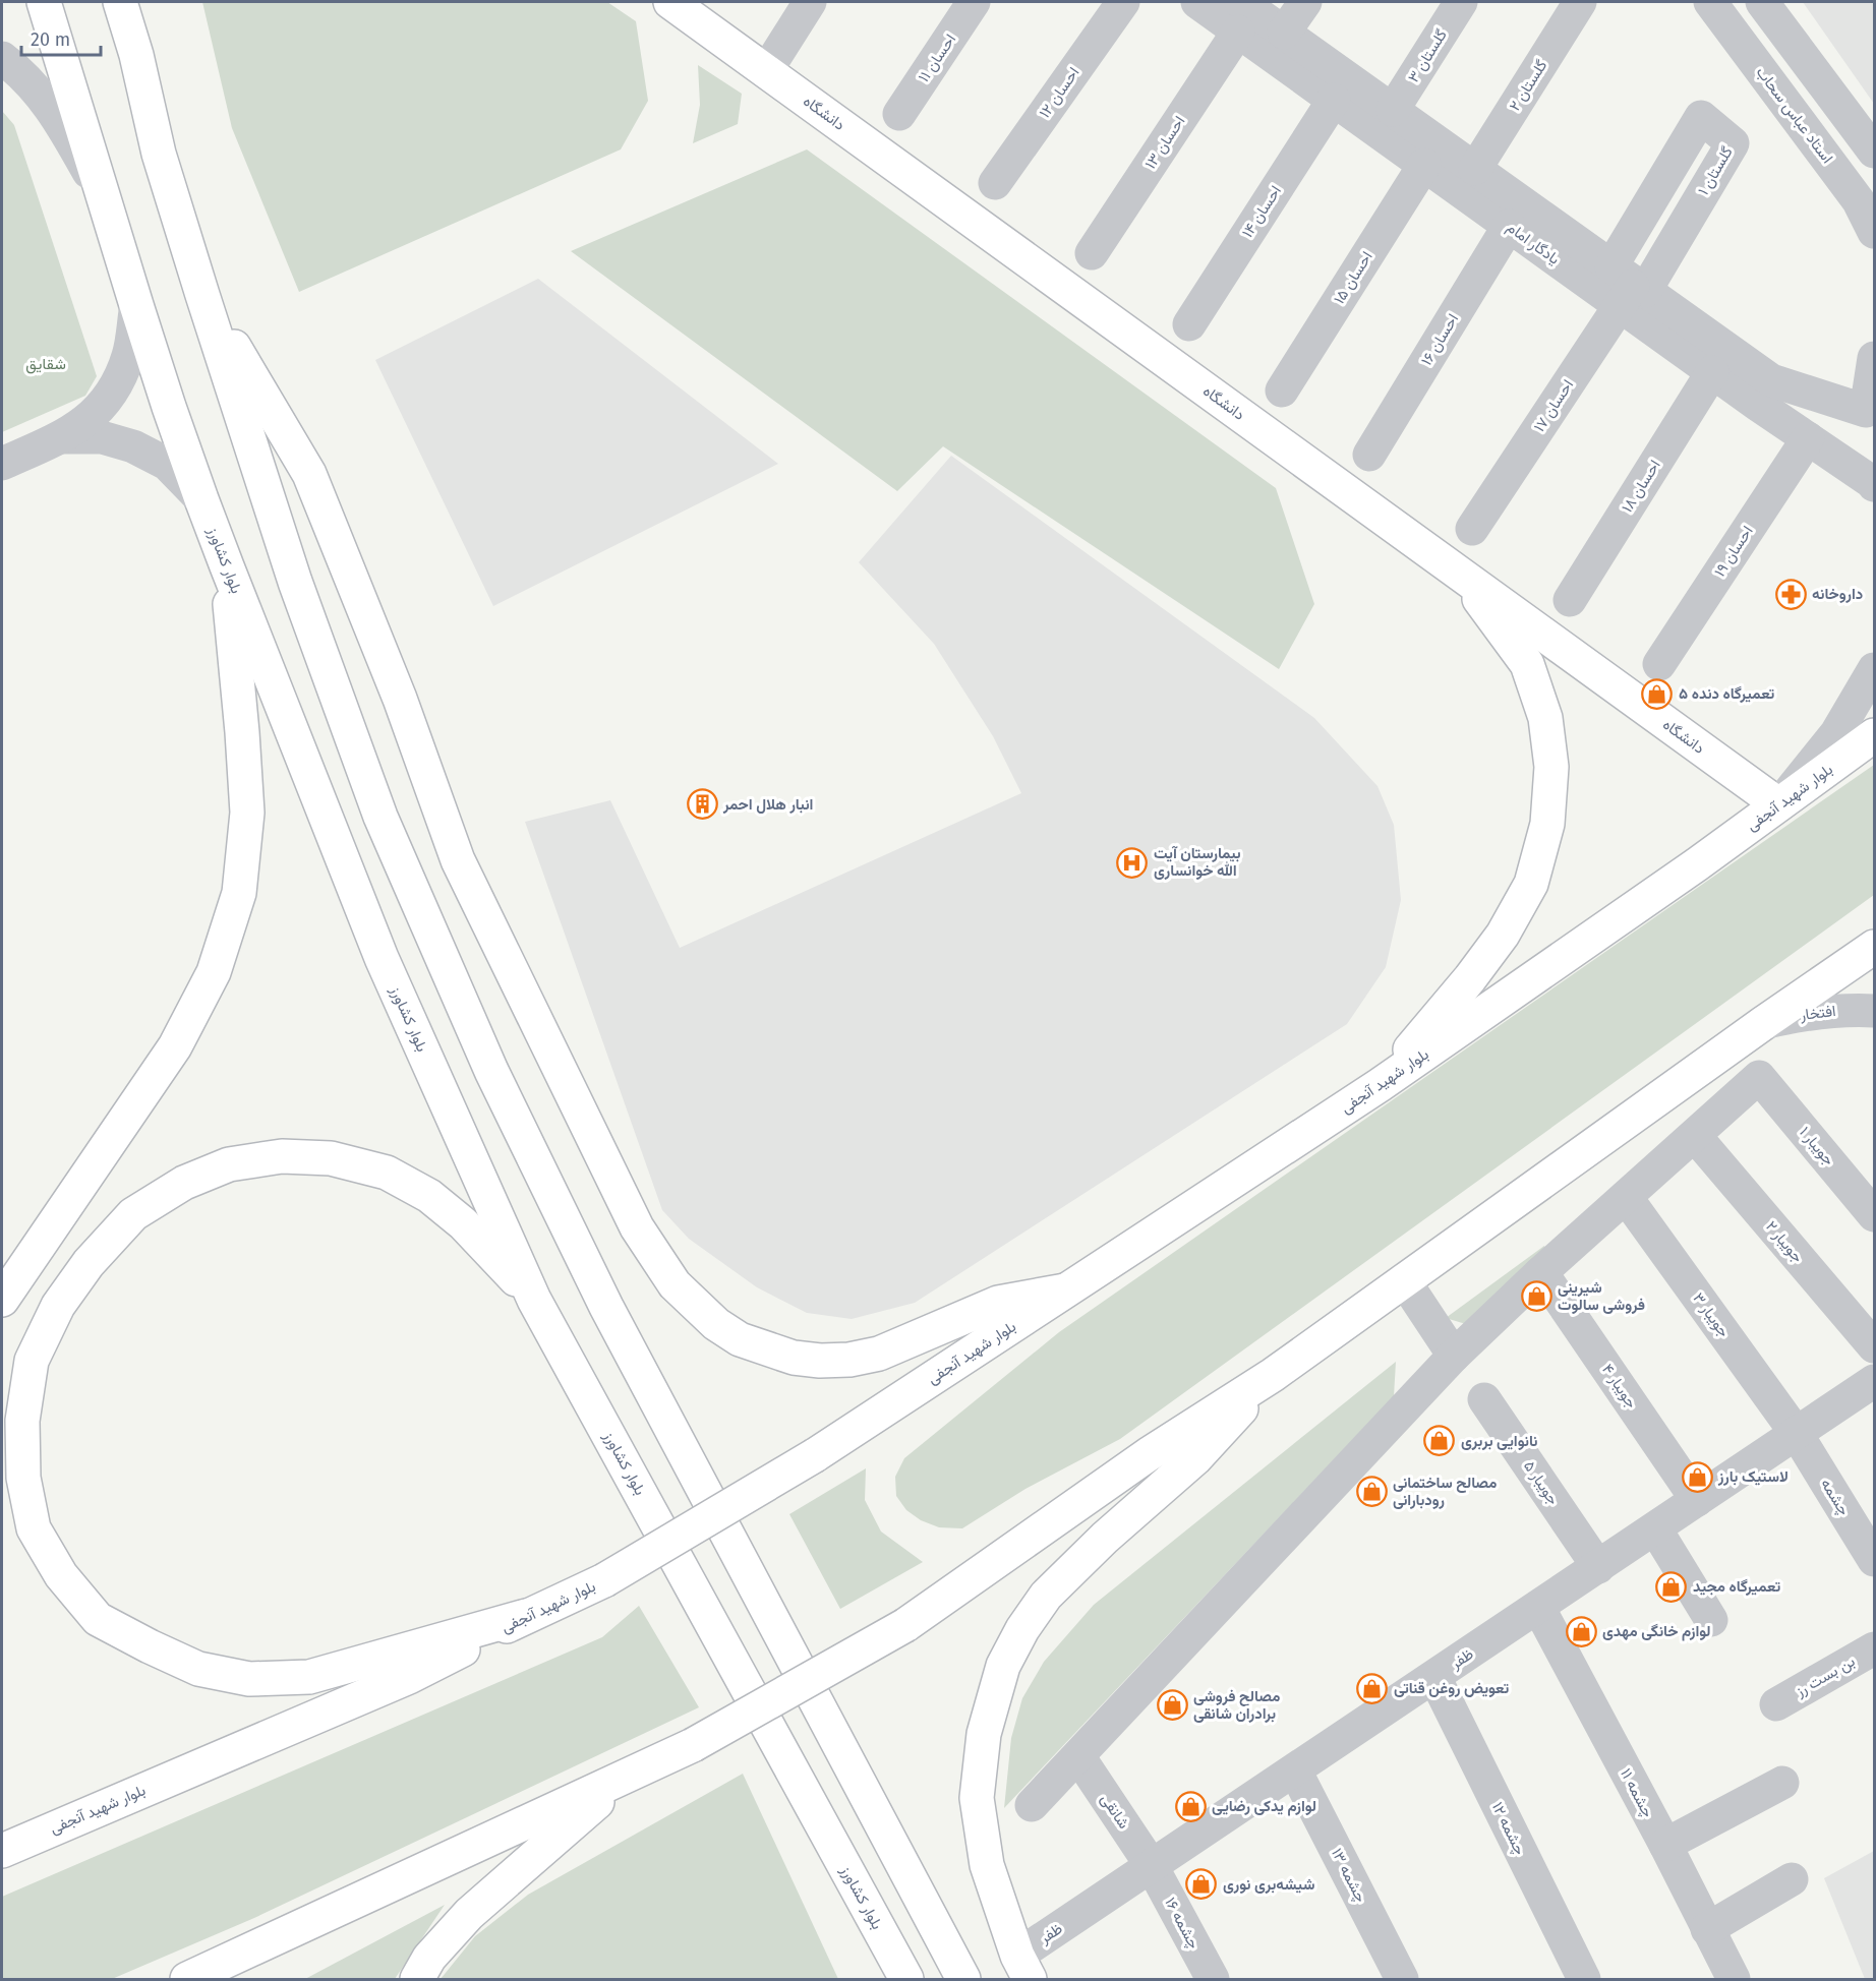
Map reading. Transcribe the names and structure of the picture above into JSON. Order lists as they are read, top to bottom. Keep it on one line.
{"streets":{"main road":["دانشگاه","بلوار کشاورز","بلوار شهید آنجفی"],"street":["گلستان ۳","احسان ۱۱","گلستان ۲","احسان ۱۲","استاد عباس سحاب","احسان ۱۳","احسان ۱۴","یادگار امام","احسان ۱۵","احسان ۱۶","احسان ۱۷","احسان ۱۸","احسان ۱۹","افتخار","جویبار ۱","جویبار ۲","جویبار ۳","جویبار ۴","جویبار ۵","چشمه","ظفر","بن بست رز","چشمه ۱۱","شانقی","چشمه ۱۲","چشمه ۱۳","چشمه ۱۶"]},"crossings":[["گلستان ۳","یادگار امام"],["گلستان ۲","یادگار امام"],["دانشگاه","بلوار شهید آنجفی"],["احسان ۱۳","یادگار امام"],["احسان ۱۴","یادگار امام"],["یادگار امام","احسان ۱۵"],["یادگار امام","احسان ۱۶"],["یادگار امام","احسان ۱۷"],["یادگار امام","احسان ۱۸"],["یادگار امام","احسان ۱۹"],["جویبار ۱","جویبار ۲"],["جویبار ۳","چشمه"],["جویبار ۳","ظفر"],["جویبار ۴","ظفر"],["جویبار ۵","ظفر"],["چشمه","ظفر"],["ظفر","چشمه ۱۱"],["ظفر","شانقی"],["ظفر","چشمه ۱۲"],["ظفر","چشمه ۱۳"],["ظفر","چشمه ۱۶"],["شانقی","چشمه ۱۶"]],"parks":["شقایق"],"places":{"pharmacy":["داروخانه"],"shop":["تعمیرگاه دنده ۵","شیرینی فروشی سالوت","نانوایی بربری","لاستیک بارز","مصالح ساختمانی رودبارانی","تعمیرگاه مجید","لوازم خانگی مهدی","تعویض روغن قناتی","مصالح فروشی برادران شانقی","لوازم یدکی رضایی","شیشه‌بری نوری"],"building":["انبار هلال احمر"],"hospital":["بیمارستان آیت الله خوانساری"]},"scale_bar":"20 m"}
